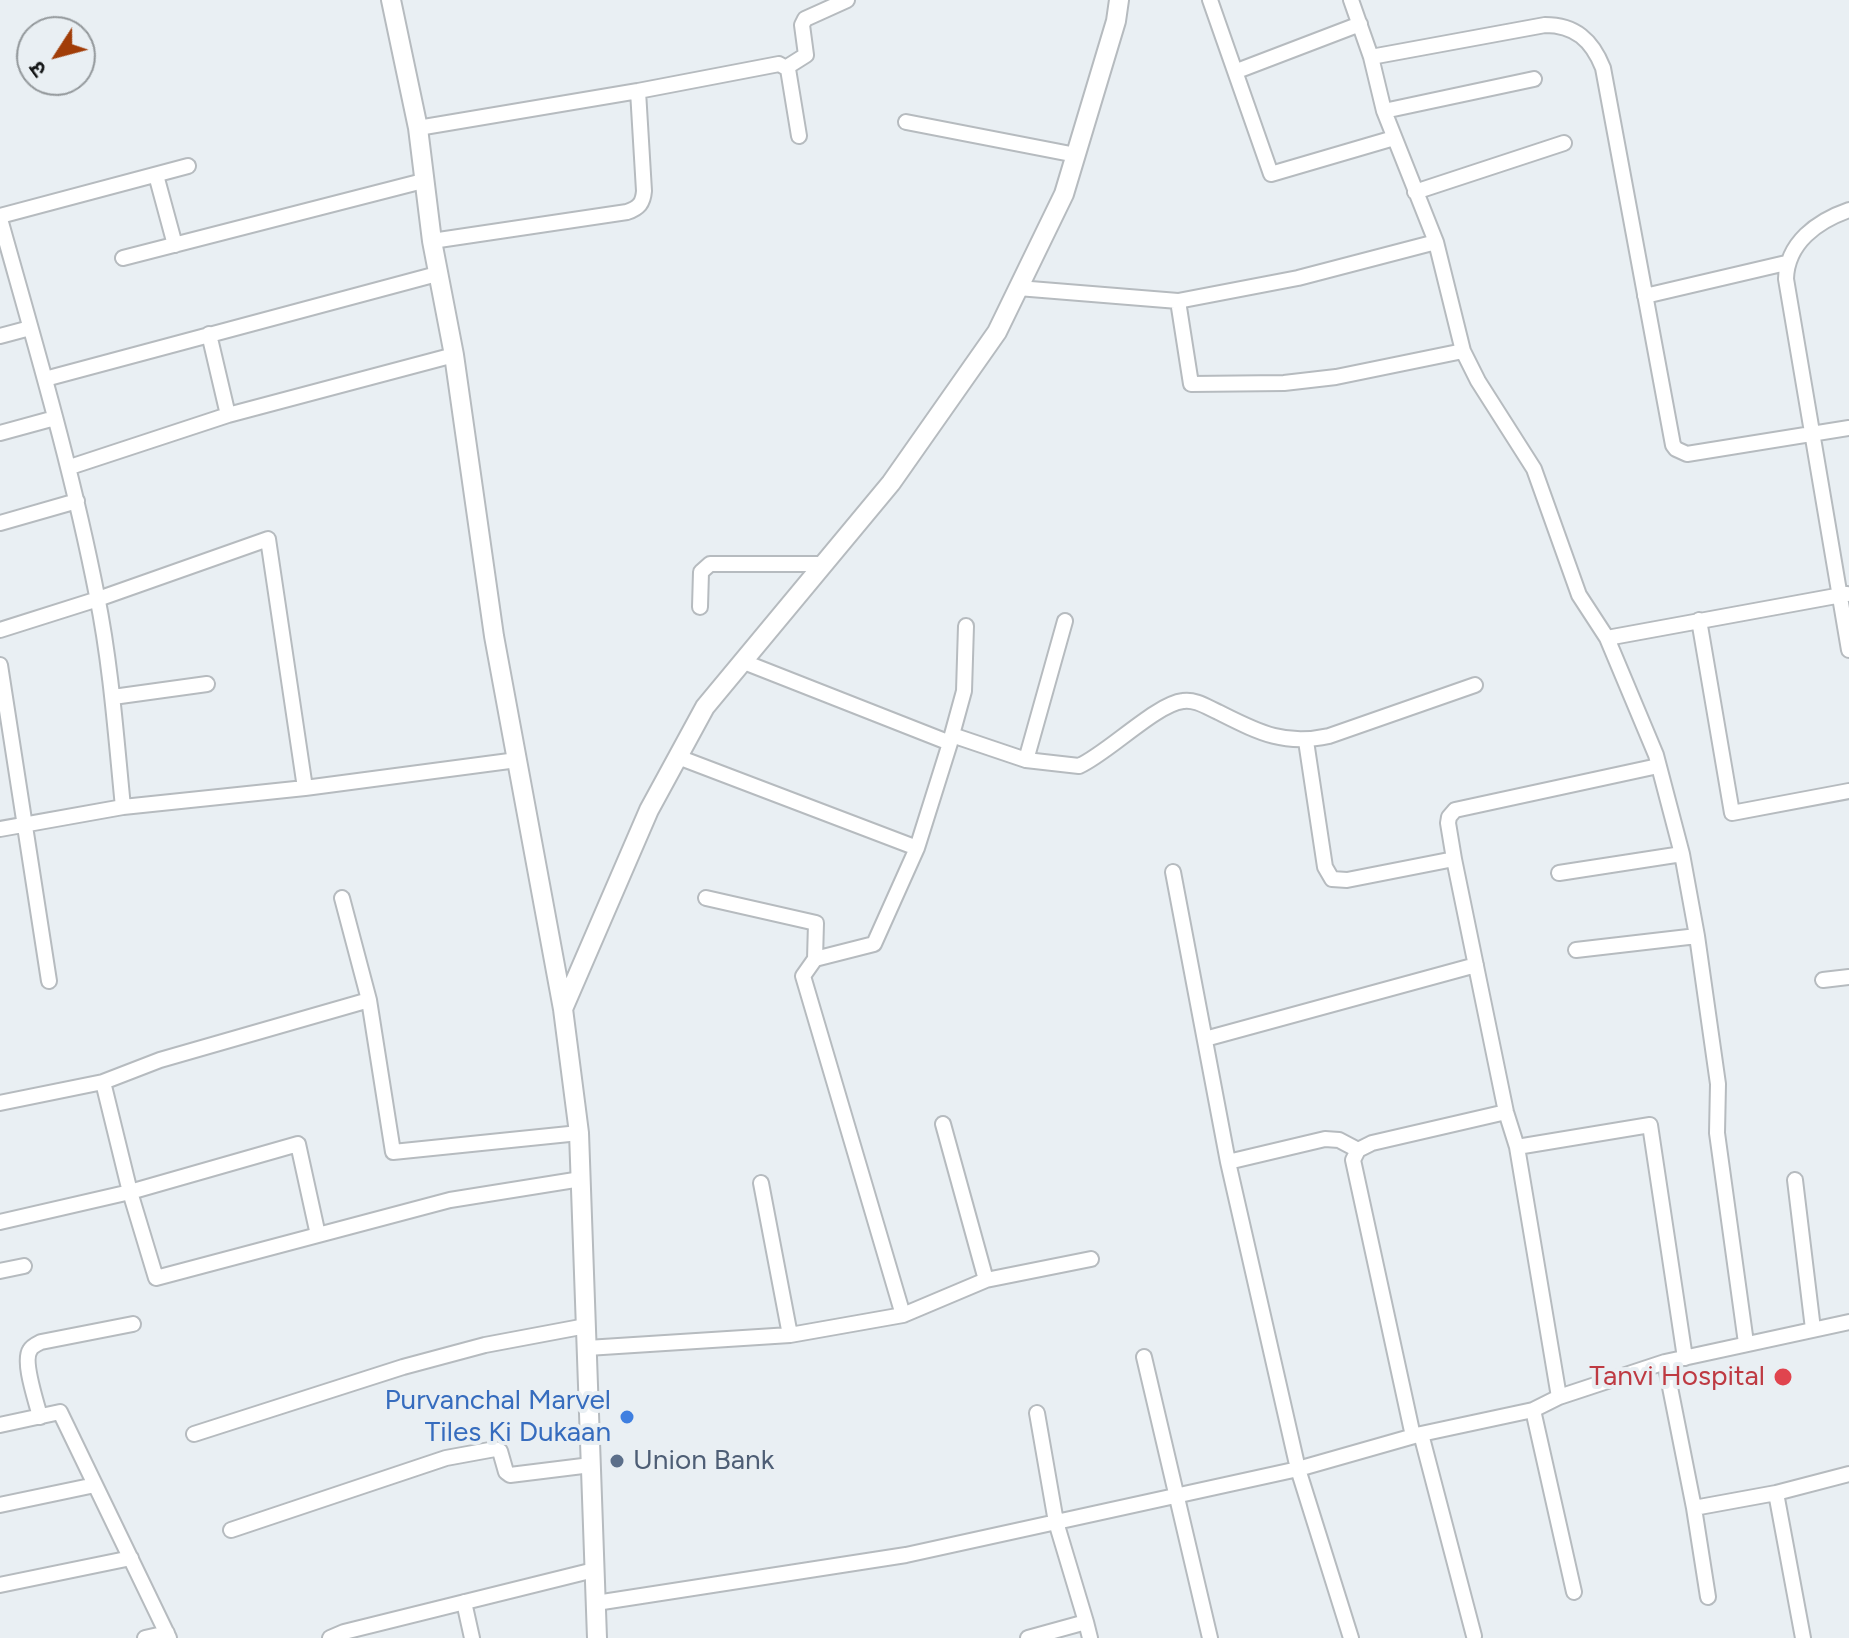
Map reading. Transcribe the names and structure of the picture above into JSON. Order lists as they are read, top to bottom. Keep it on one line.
{"places":["Tanvi Hospital","Purvanchal Marvel Tiles Ki Dukaan","Union Bank"],"north":"bottom left"}
